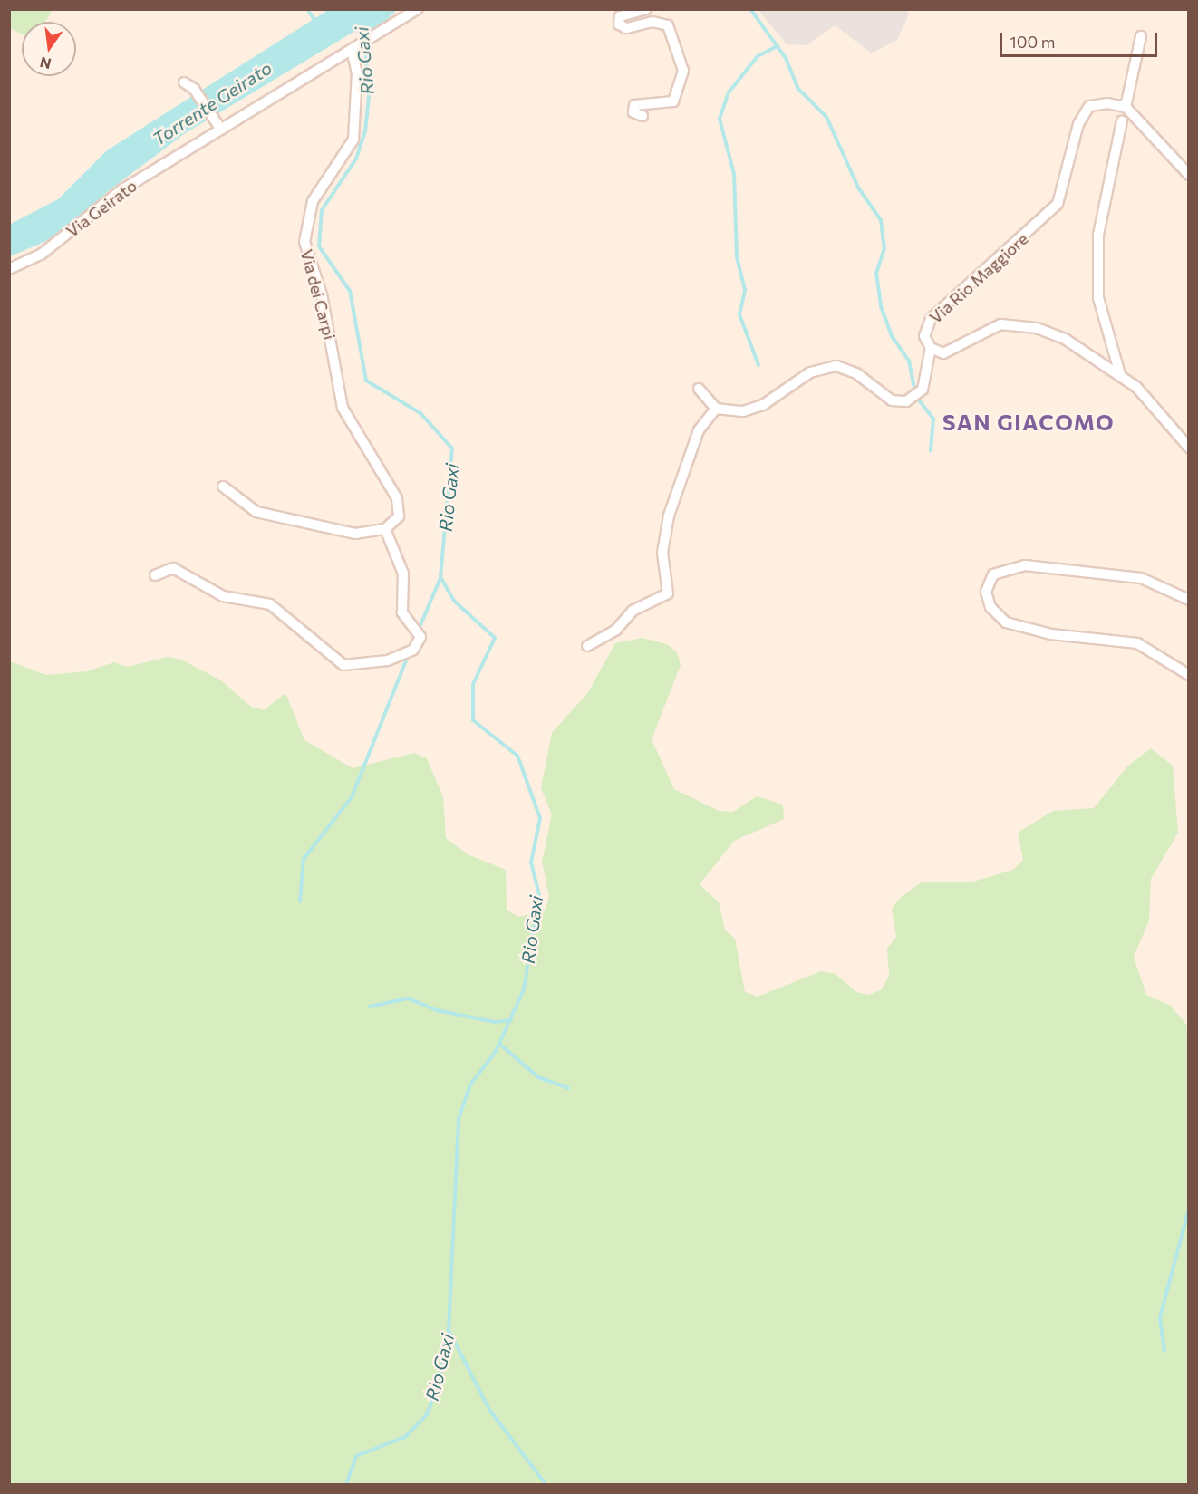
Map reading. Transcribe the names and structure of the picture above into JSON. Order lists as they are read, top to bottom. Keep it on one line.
{"streets":{"street":["Via Geirato","Via Rio Maggiore","Via dei Carpi"]},"crossings":[["Via Geirato","Via dei Carpi"]],"districts":["SAN GIACOMO"],"water":["Rio Gaxi","Torrente Geirato"],"scale_bar":"100 m","north":"bottom"}
